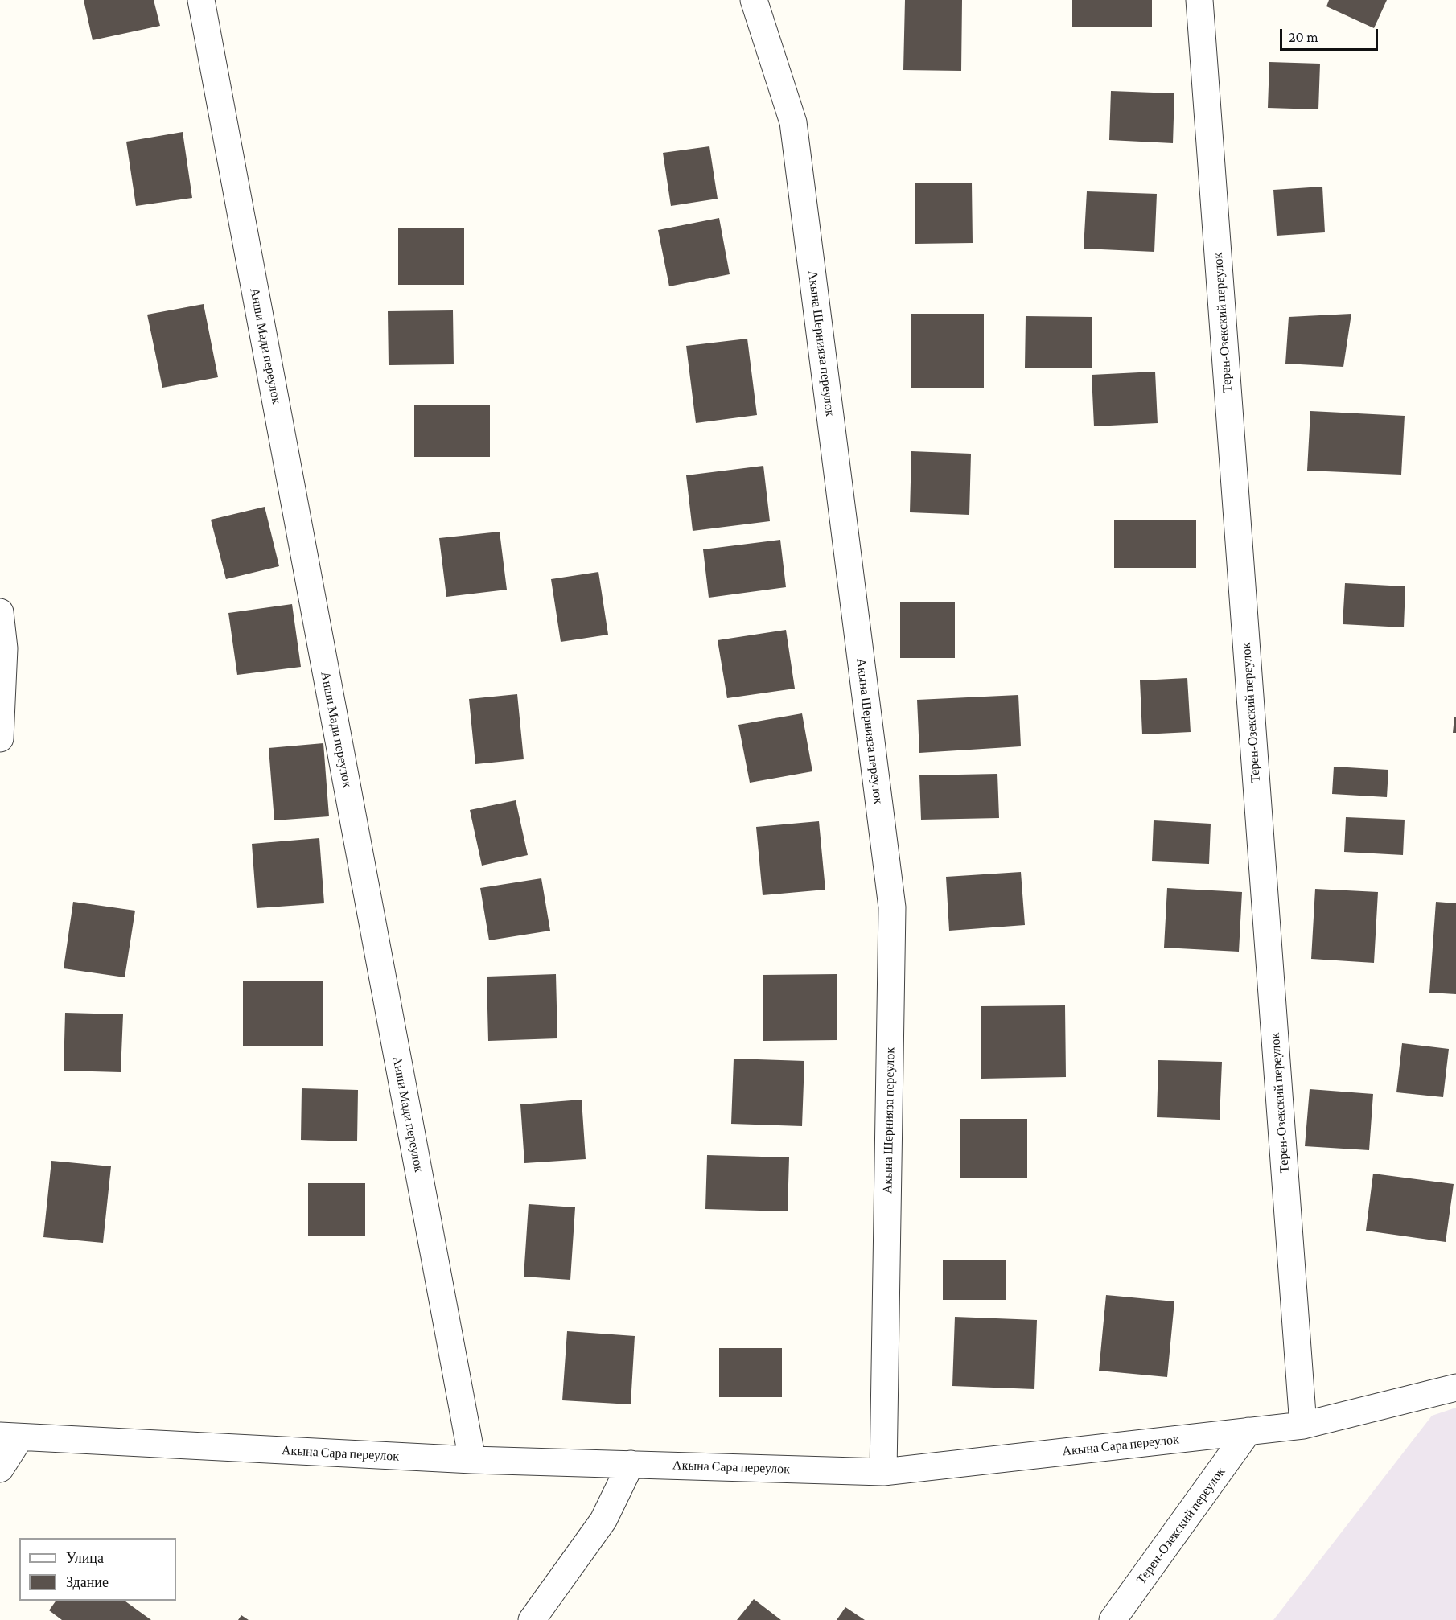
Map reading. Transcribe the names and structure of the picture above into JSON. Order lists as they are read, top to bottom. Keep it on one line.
{"streets":{"street":["Терен-Озекский переулок","Акына Шернияза переулок","Анши Мади переулок","Акына Сара переулок"]},"crossings":[["Терен-Озекский переулок","Акына Сара переулок"],["Акына Шернияза переулок","Акына Сара переулок"],["Анши Мади переулок","Акына Сара переулок"]],"legend":["Улица","Здание"],"scale_bar":"20 m"}
